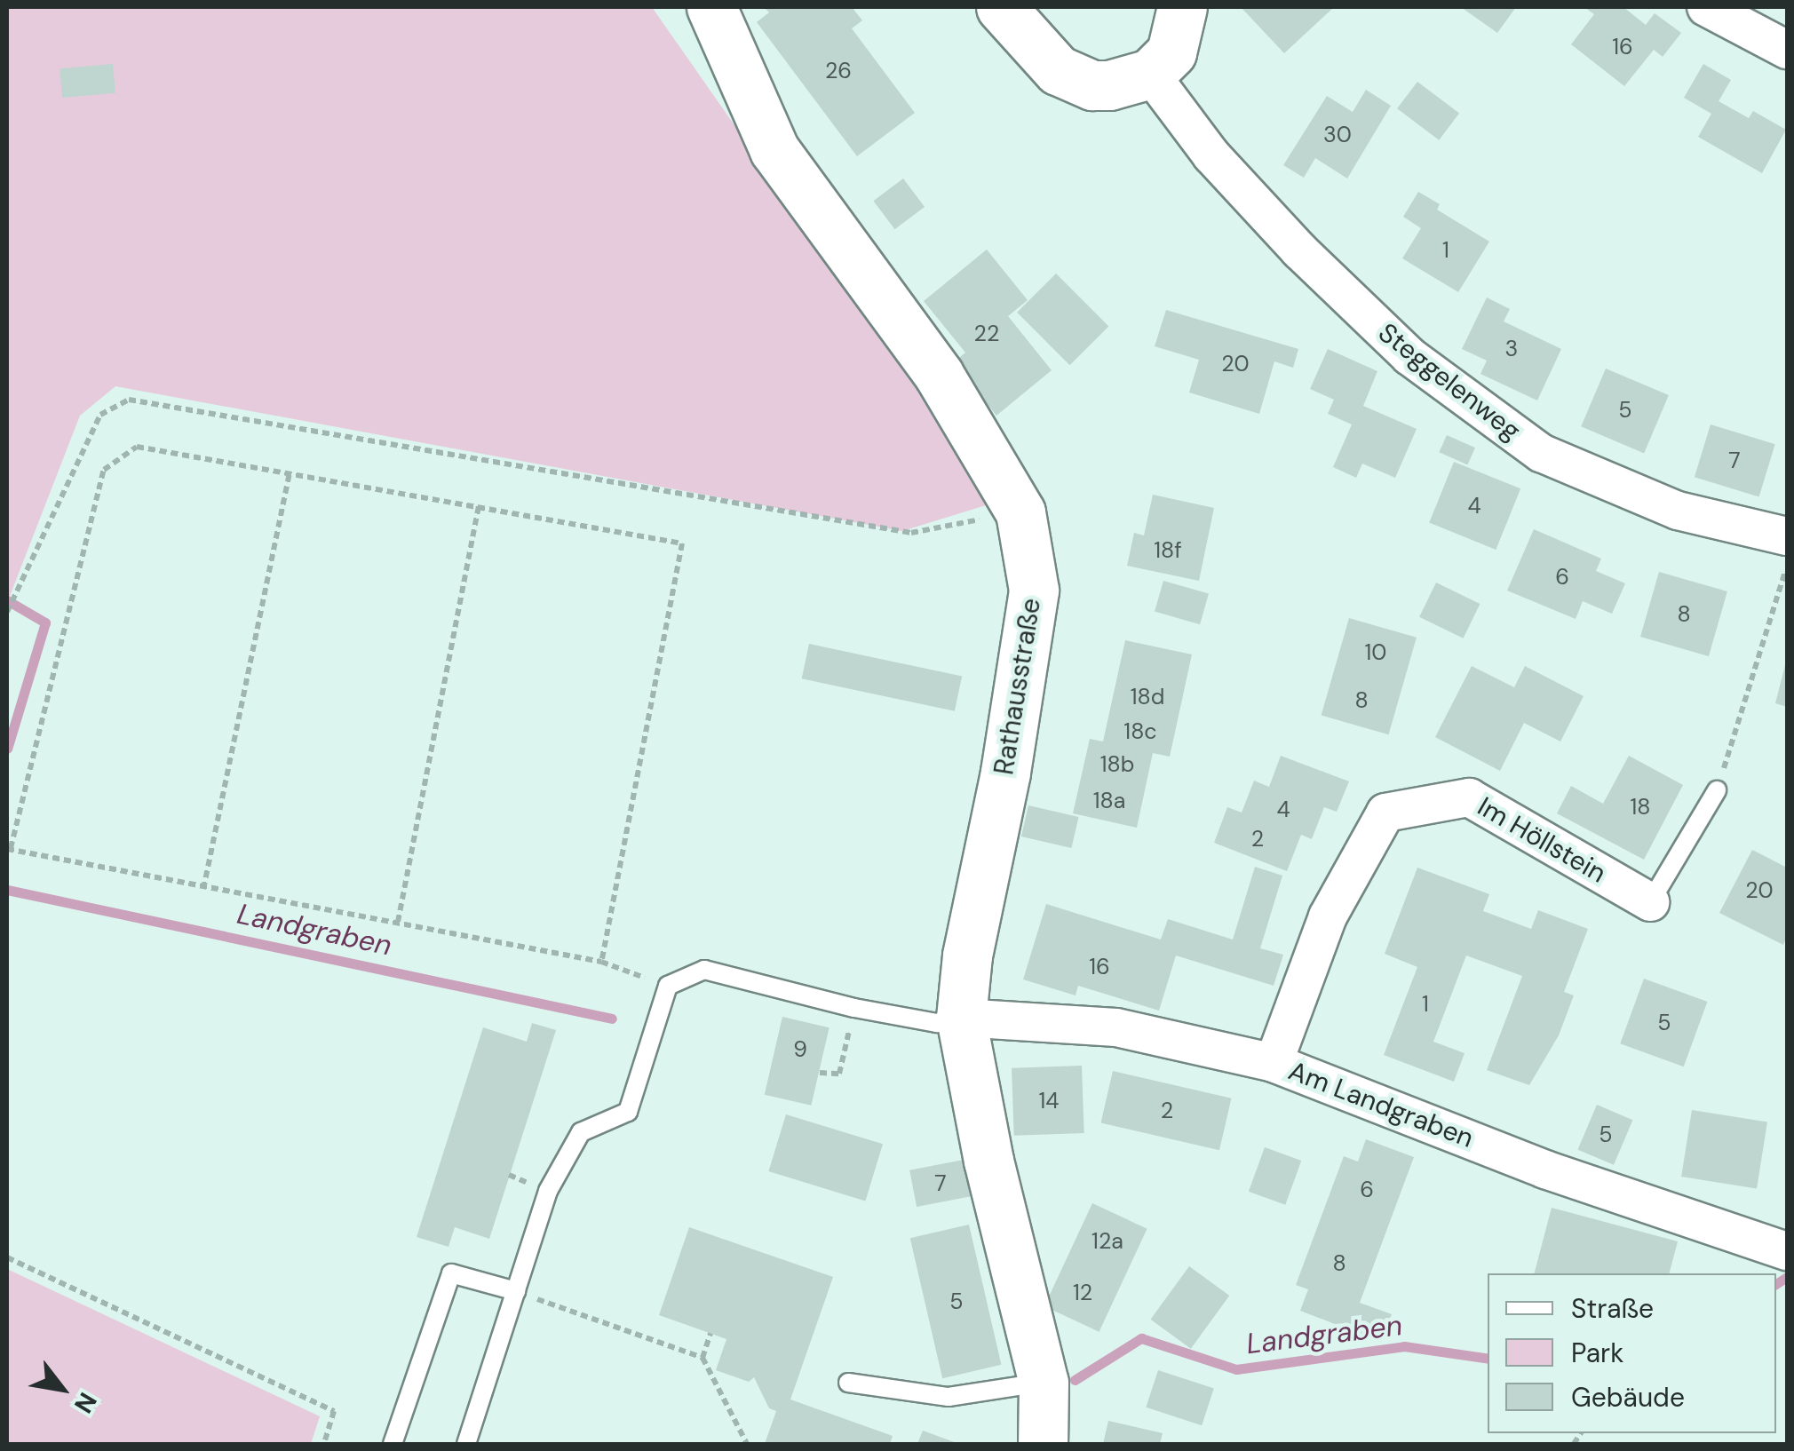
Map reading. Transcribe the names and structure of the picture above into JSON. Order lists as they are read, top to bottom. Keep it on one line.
{"streets":{"main road":["Rathausstraße"],"street":["Steggelenweg","Im Höllstein","Am Landgraben"]},"crossings":[["Rathausstraße","Am Landgraben"],["Im Höllstein","Am Landgraben"]],"water":["Landgraben"],"house_numbers":["16","26","30","1","22","3","20","5","7","4","18f","6","8","10","18d","8","18c","18b","18a","18","4","2","20","16","1","5","9","14","2","5","7","6","12a","8","12","5"],"legend":["Straße","Park","Gebäude"],"north":"bottom right"}
